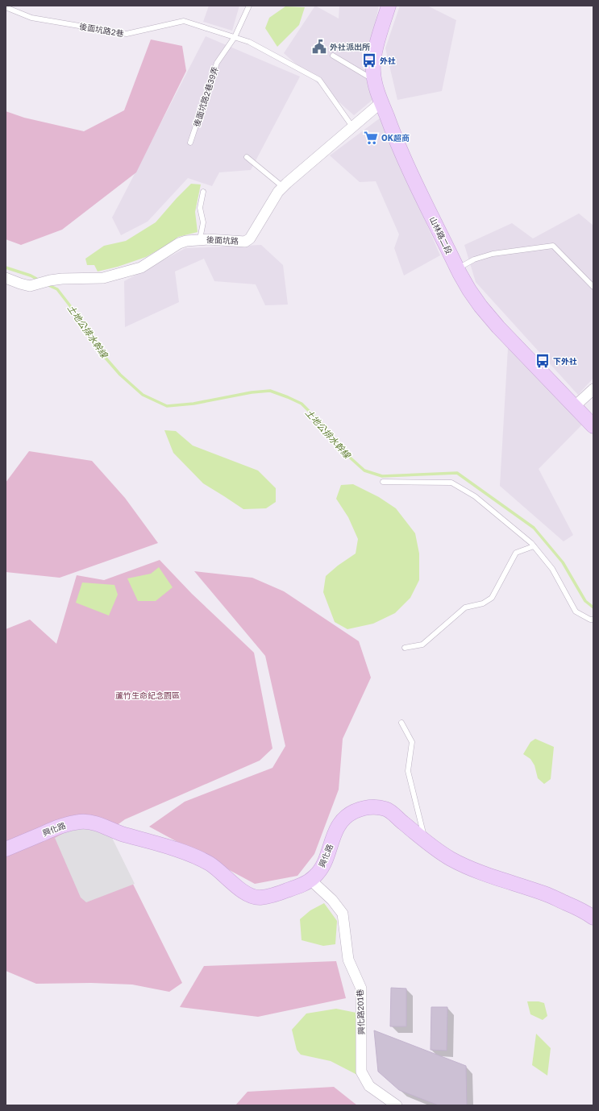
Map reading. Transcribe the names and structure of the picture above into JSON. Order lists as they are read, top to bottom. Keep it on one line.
{"streets":{"street":["山林路二段","後面坑路","興化路","興化路201巷"],"lane":["後面坑路2巷","後面坑路2巷39弄"]},"crossings":[["後面坑路2巷","後面坑路2巷39弄"],["後面坑路2巷","後面坑路"],["山林路二段","後面坑路"],["興化路","興化路201巷"]],"water":["土地公排水幹線"],"parks":["蘆竹生命紀念園區"],"places":{"public building":["外社派出所"],"bus stop":["外社","下外社"],"supermarket":["OK超商"]}}
